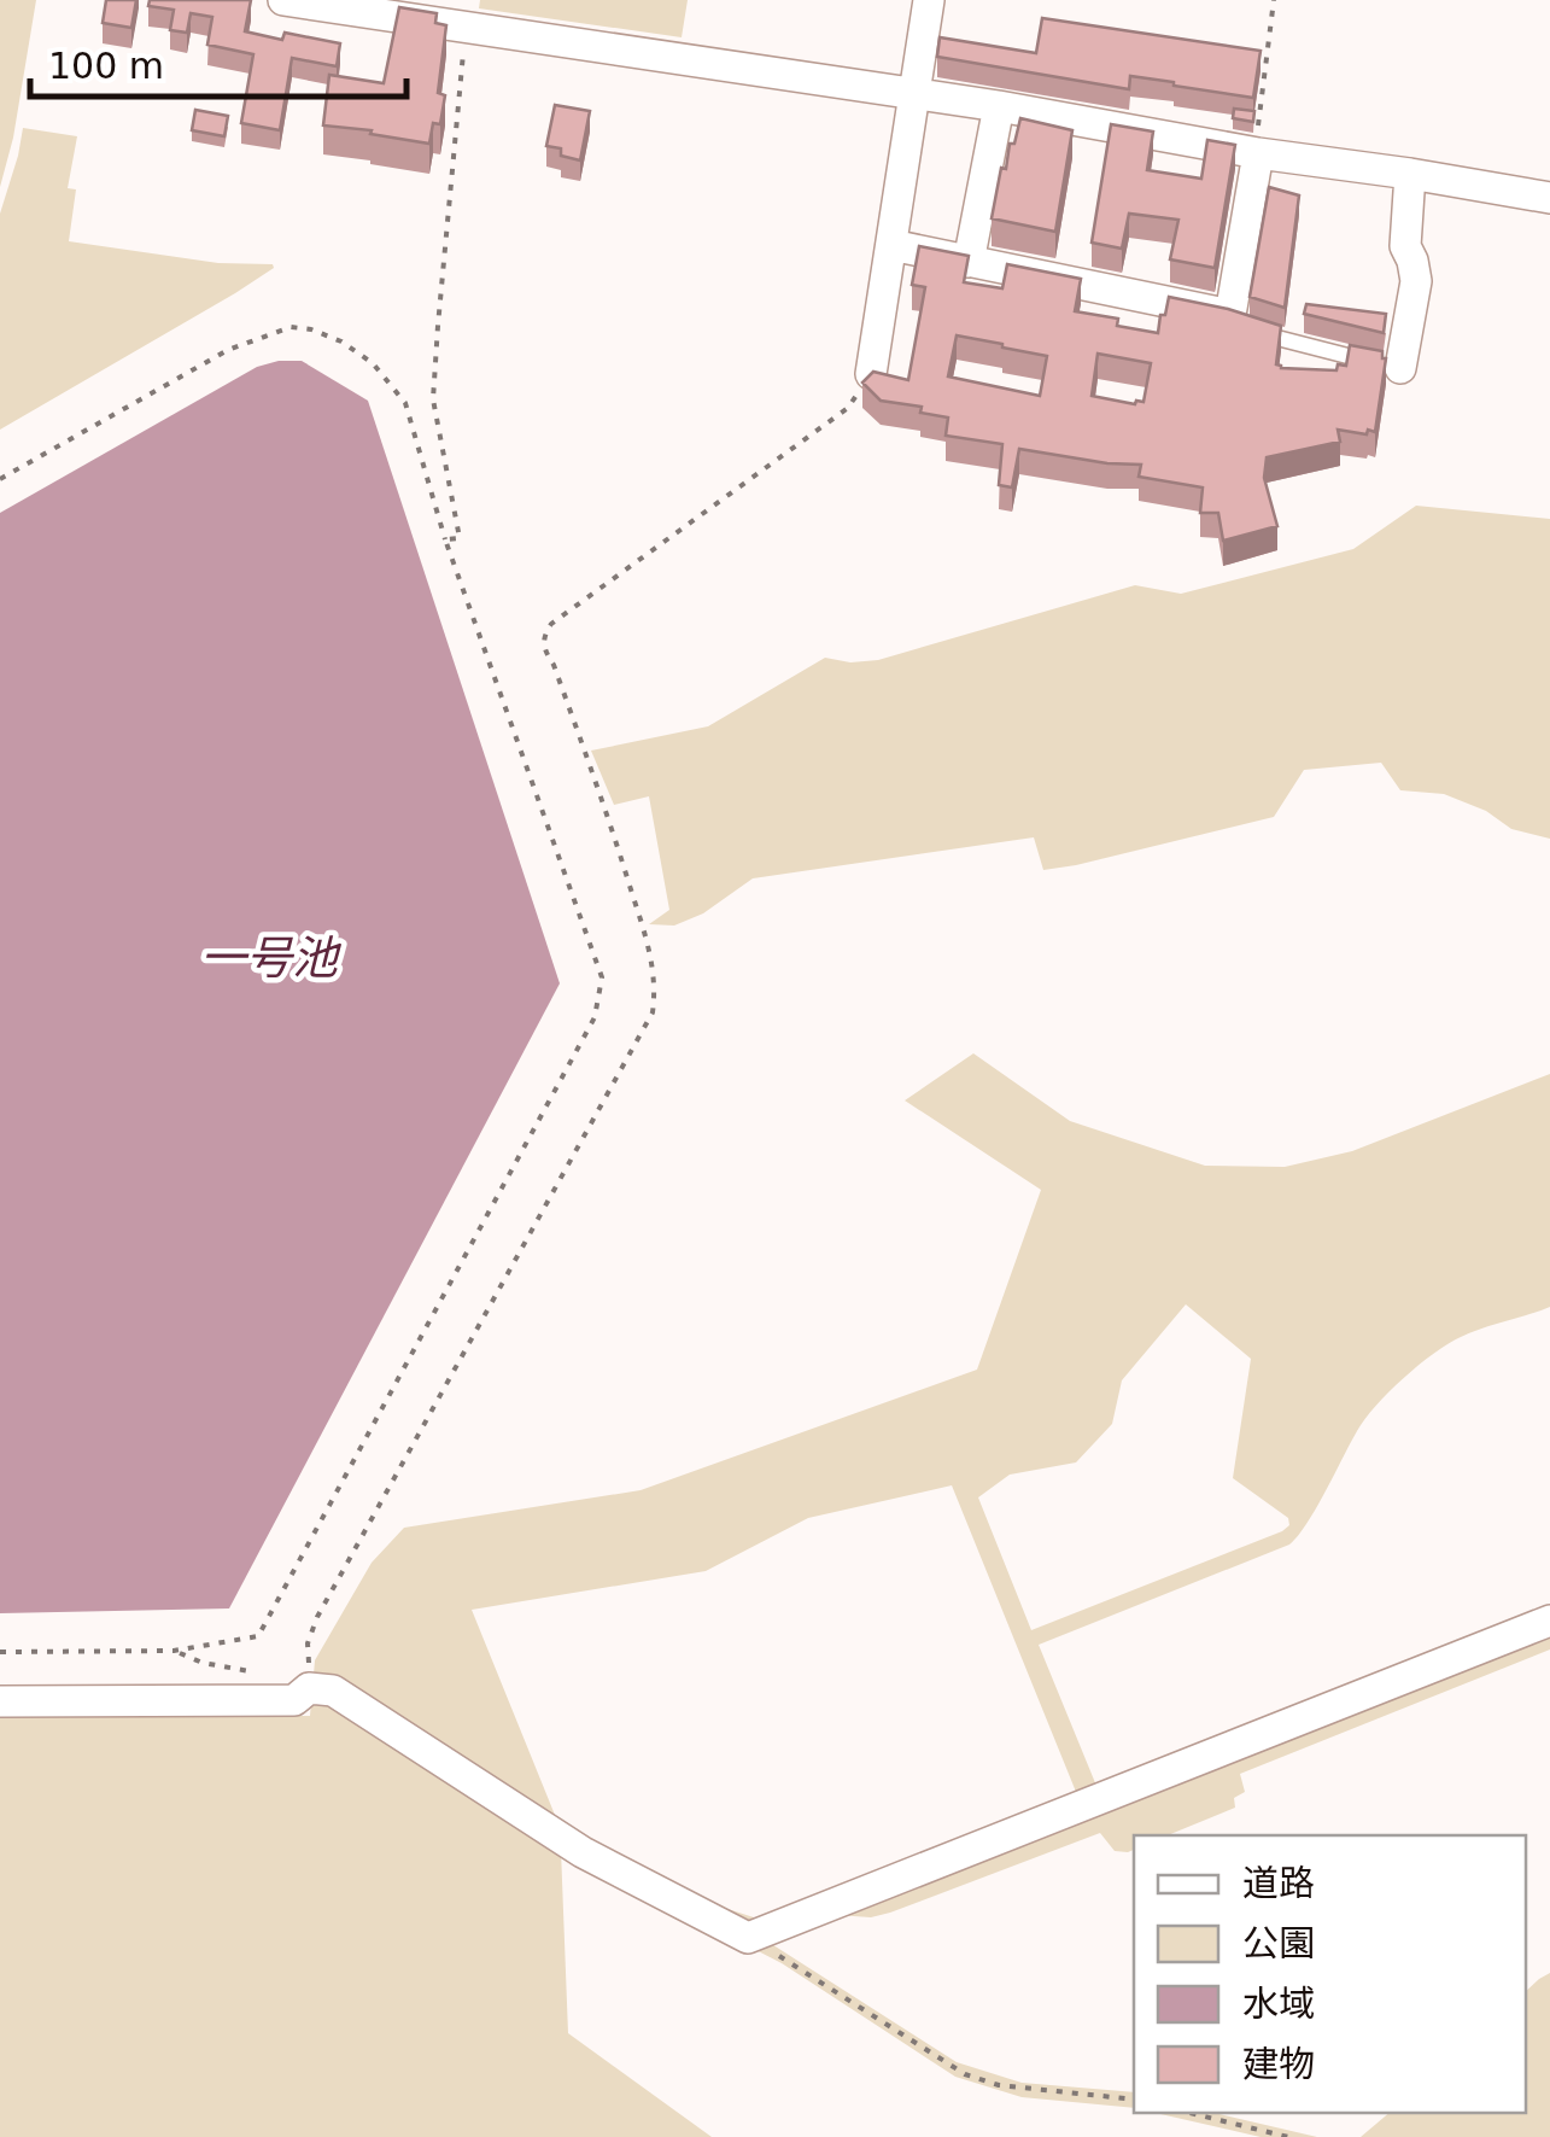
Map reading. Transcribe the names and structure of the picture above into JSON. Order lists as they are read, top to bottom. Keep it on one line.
{"water":["一号池"],"legend":["道路","公園","水域","建物"],"scale_bar":"100 m"}
